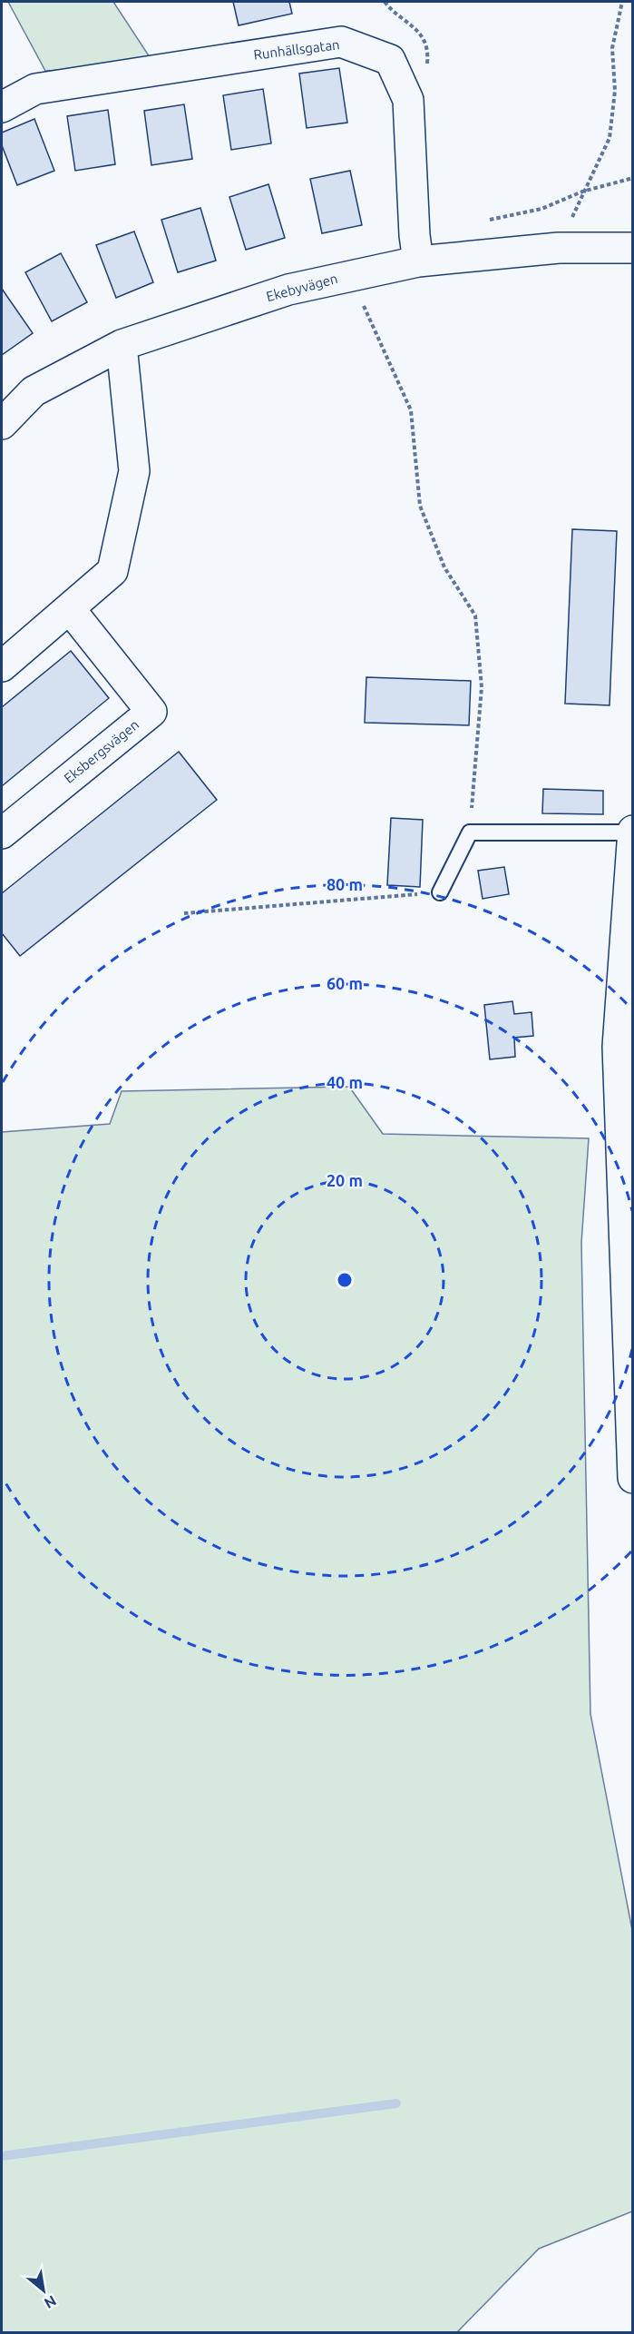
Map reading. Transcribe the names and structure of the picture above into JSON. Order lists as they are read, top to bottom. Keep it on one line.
{"streets":{"street":["Runhällsgatan","Ekebyvägen","Eksbergsvägen"]},"crossings":[["Runhällsgatan","Ekebyvägen"]],"north":"bottom right","rings":["80 m","60 m","40 m","20 m"]}
